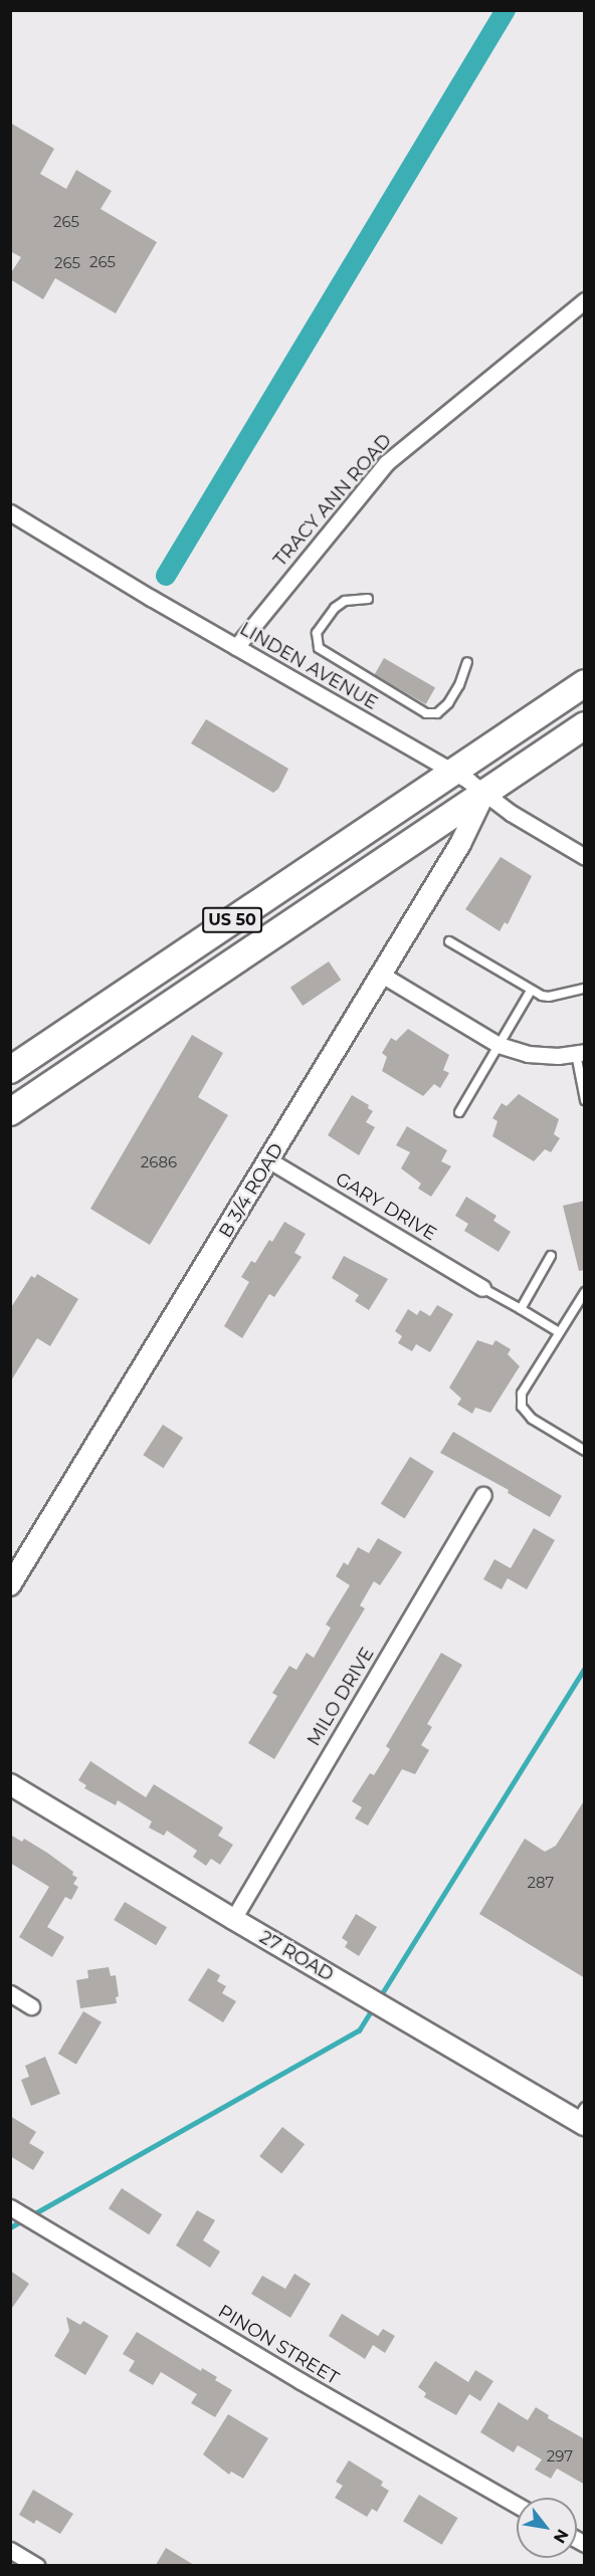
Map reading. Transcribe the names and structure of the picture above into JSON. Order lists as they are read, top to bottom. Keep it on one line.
{"streets":{"highway":["US 50"],"street":["TRACY ANN ROAD","LINDEN AVENUE","B 3/4 ROAD","GARY DRIVE","MILO DRIVE","27 ROAD","PINON STREET"]},"crossings":[["TRACY ANN ROAD","LINDEN AVENUE"],["LINDEN AVENUE","US 50"],["LINDEN AVENUE","B 3/4 ROAD"],["US 50","B 3/4 ROAD"],["B 3/4 ROAD","GARY DRIVE"],["MILO DRIVE","27 ROAD"]],"house_numbers":["265","265","265","2686","287","297"],"north":"bottom right"}
